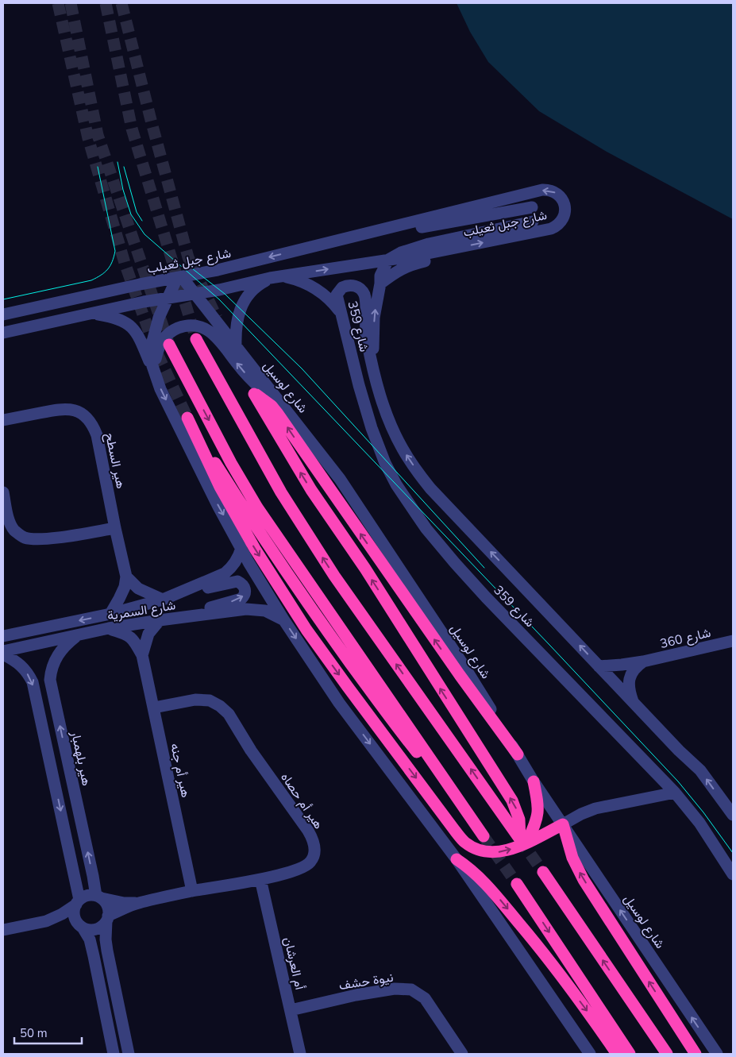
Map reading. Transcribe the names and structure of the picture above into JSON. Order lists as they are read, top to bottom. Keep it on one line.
{"streets":{"street":["شارع جبل ثعيلب","شارع 359","شارع لوسيل","هير السطح","شارع السمرية","شارع 360","هير بلهمبار","هير أم جنه","هير أم حصاه","أم العرشان","نيوة حشف"]},"crossings":[["شارع جبل ثعيلب","شارع لوسيل"],["شارع 359","شارع 360"],["شارع السمرية","هير بلهمبار"],["شارع السمرية","هير أم جنه"],["هير بلهمبار","هير أم حصاه"],["هير أم جنه","هير أم حصاه"],["هير أم حصاه","أم العرشان"],["أم العرشان","نيوة حشف"]],"scale_bar":"50 m"}
